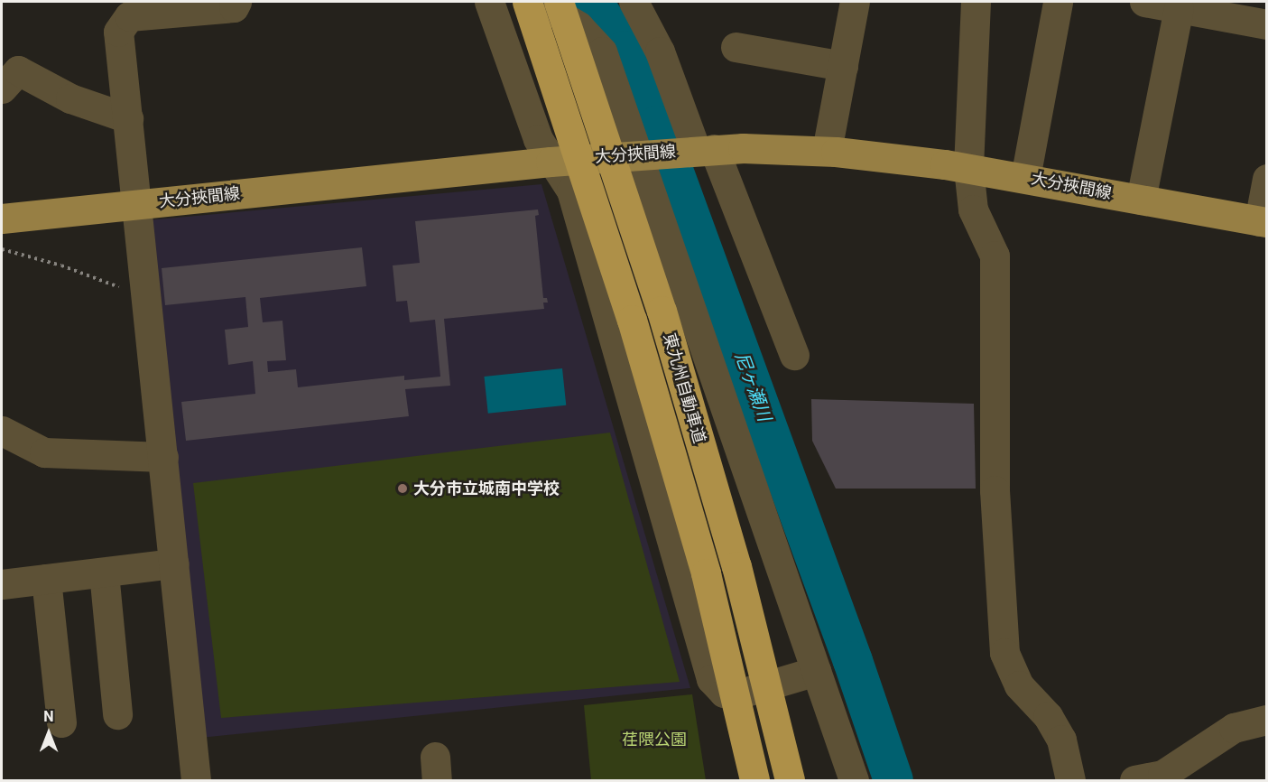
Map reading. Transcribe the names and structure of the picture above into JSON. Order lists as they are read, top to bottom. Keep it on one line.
{"streets":{"highway":["東九州自動車道"],"main road":["大分挾間線"]},"water":["尼ヶ瀬川"],"parks":["荏隈公園"],"places":["大分市立城南中学校"],"north":"top"}
